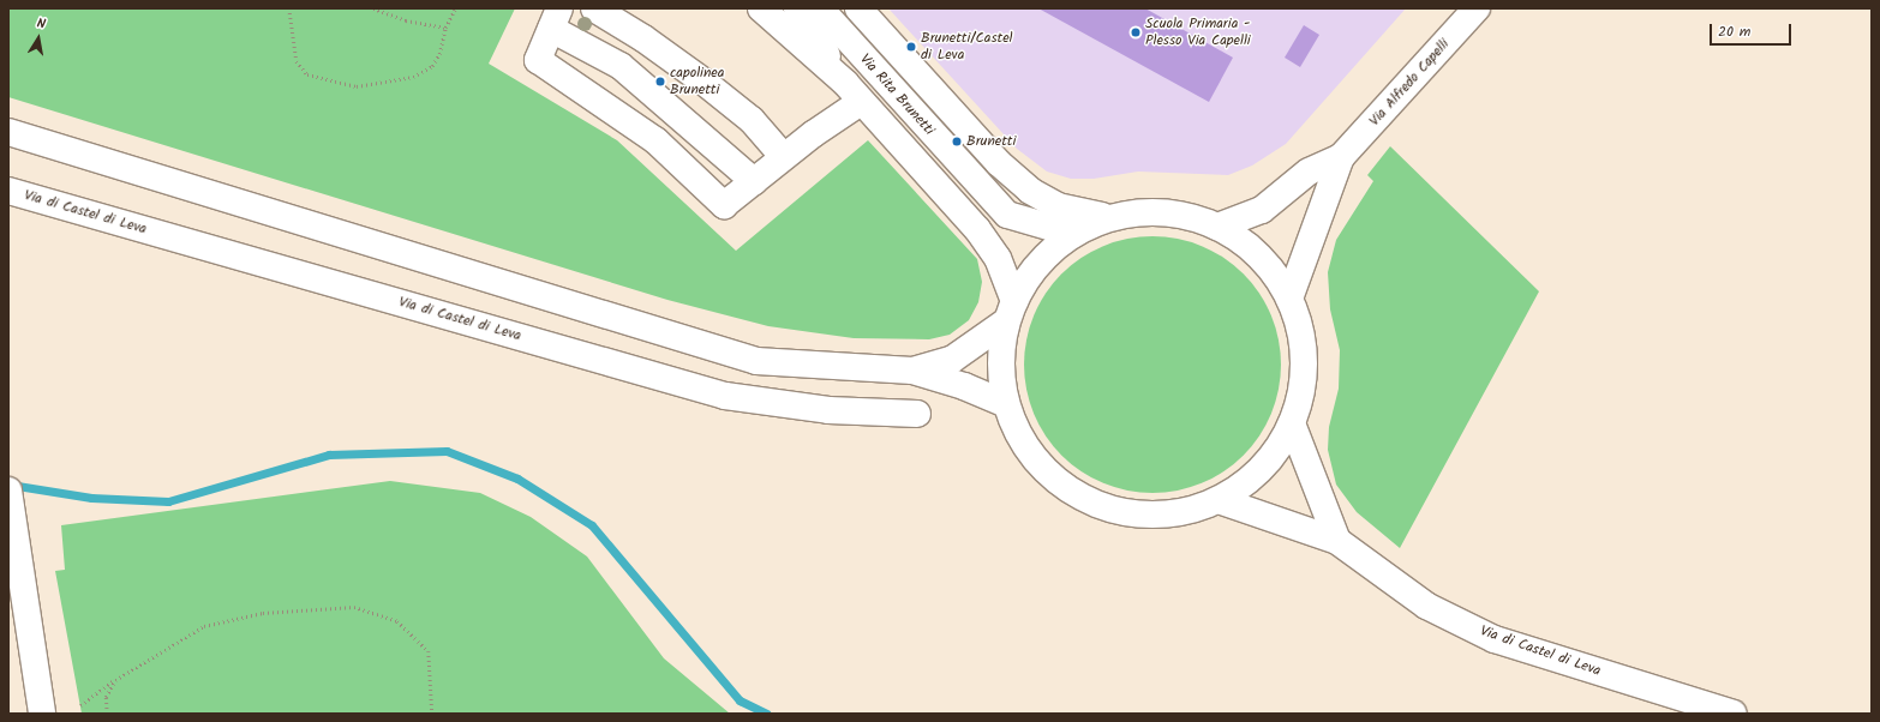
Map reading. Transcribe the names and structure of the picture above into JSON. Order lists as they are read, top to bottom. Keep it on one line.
{"streets":{"street":["Via Alfredo Capelli","Via Rita Brunetti","Via di Castel di Leva"]},"places":["Scuola Primaria - Plesso Via Capelli","Brunetti/Castel di Leva","capolinea Brunetti","Brunetti"],"scale_bar":"20 m","north":"top"}
